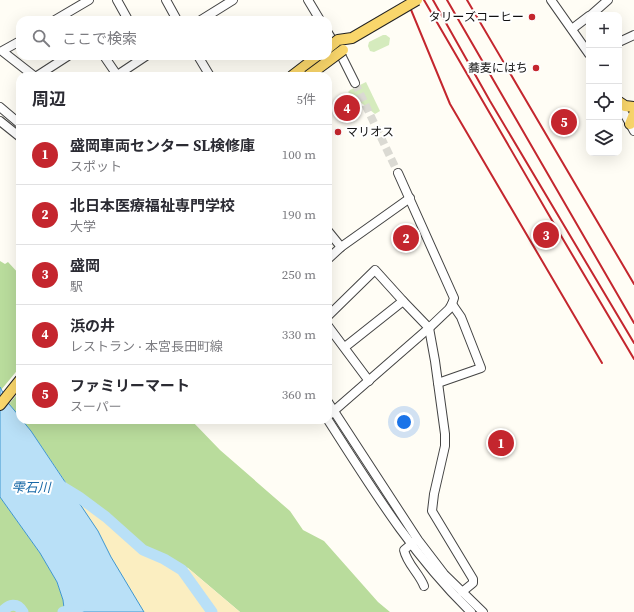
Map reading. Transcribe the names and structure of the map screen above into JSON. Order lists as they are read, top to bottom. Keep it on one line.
{"water":["雫石川"],"places":["タリーズコーヒー","蕎麦にはち","マリオス"],"page":{"map_buttons":["+","−"],"search":"ここで検索","heading":["周辺","5件"],"pins":["4","5","3","2","1"],"list":[{"mark":"1","name":"盛岡車両センター SL検修庫","note":"スポット","value":"100 m"},{"mark":"2","name":"北日本医療福祉専門学校","note":"大学","value":"190 m"},{"mark":"3","name":"盛岡","note":"駅","value":"250 m"},{"mark":"4","name":"浜の井","note":"レストラン · 本宮長田町線","value":"330 m"},{"mark":"5","name":"ファミリーマート","note":"スーパー","value":"360 m"}]}}
